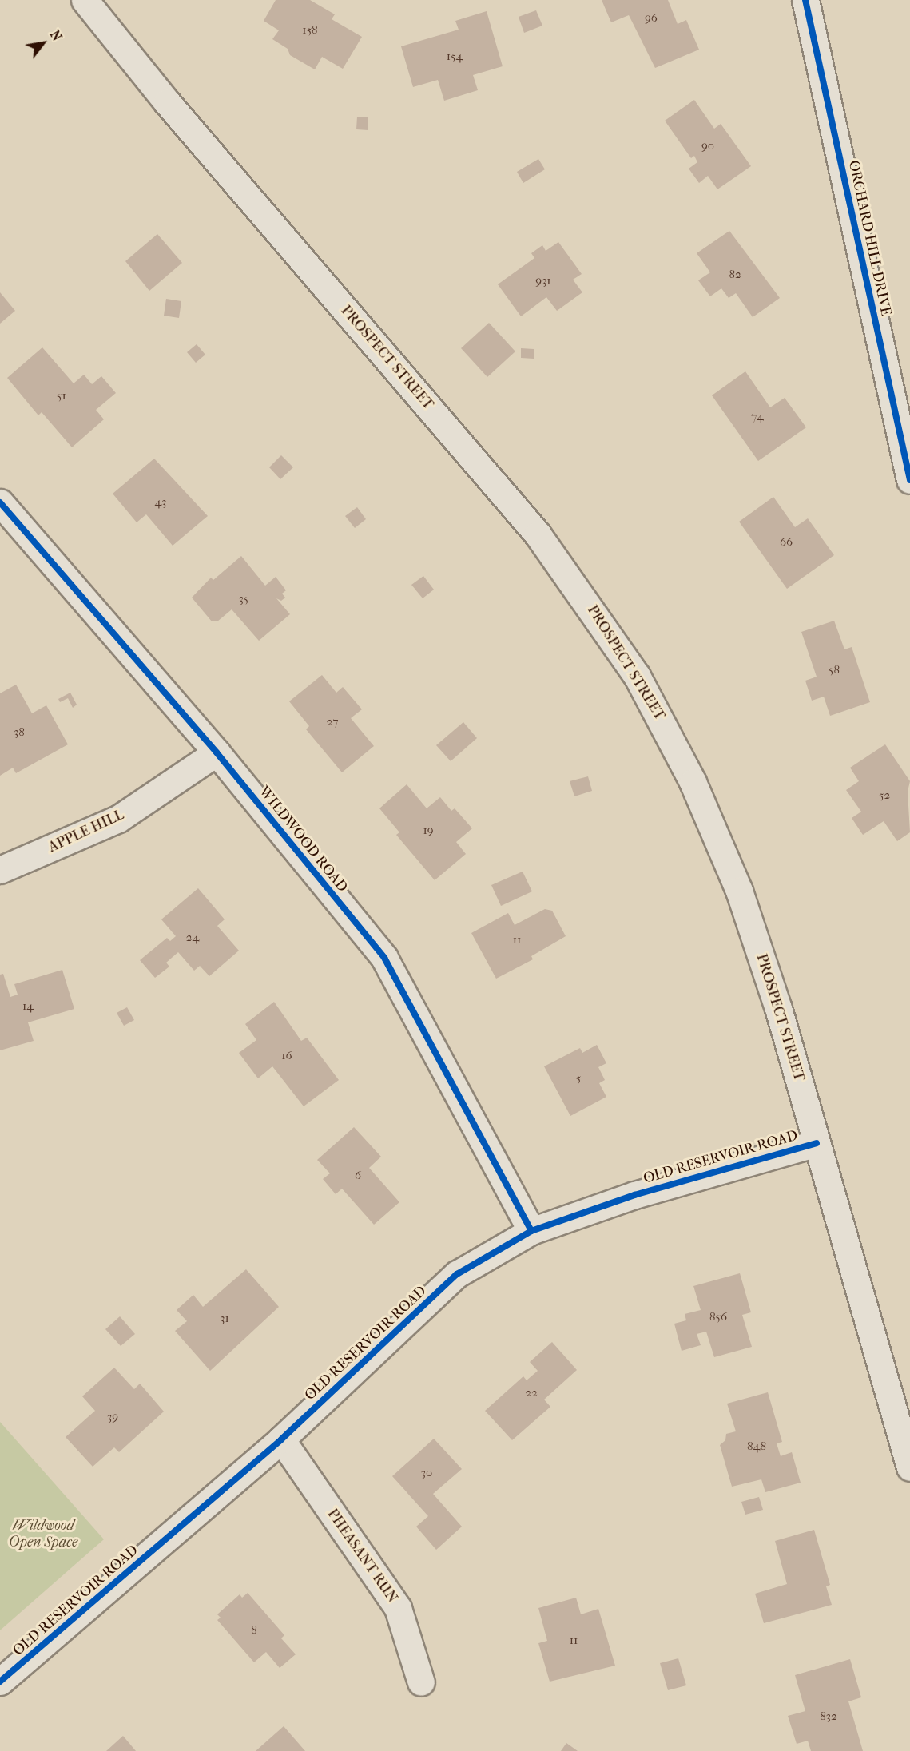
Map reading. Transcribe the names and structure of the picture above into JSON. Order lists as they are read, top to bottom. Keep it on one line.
{"streets":{"street":["ORCHARD HILL DRIVE","PROSPECT STREET","APPLE HILL","WILDWOOD ROAD","OLD RESERVOIR ROAD","PHEASANT RUN"]},"crossings":[["PROSPECT STREET","OLD RESERVOIR ROAD"],["APPLE HILL","WILDWOOD ROAD"],["WILDWOOD ROAD","OLD RESERVOIR ROAD"],["OLD RESERVOIR ROAD","PHEASANT RUN"]],"parks":["Wildwood Open Space"],"house_numbers":["96","158","154","90","82","931","51","74","43","66","35","58","27","38","52","19","24","11","14","16","5","6","856","31","22","39","848","30","8","11","832"],"north":"top right"}
